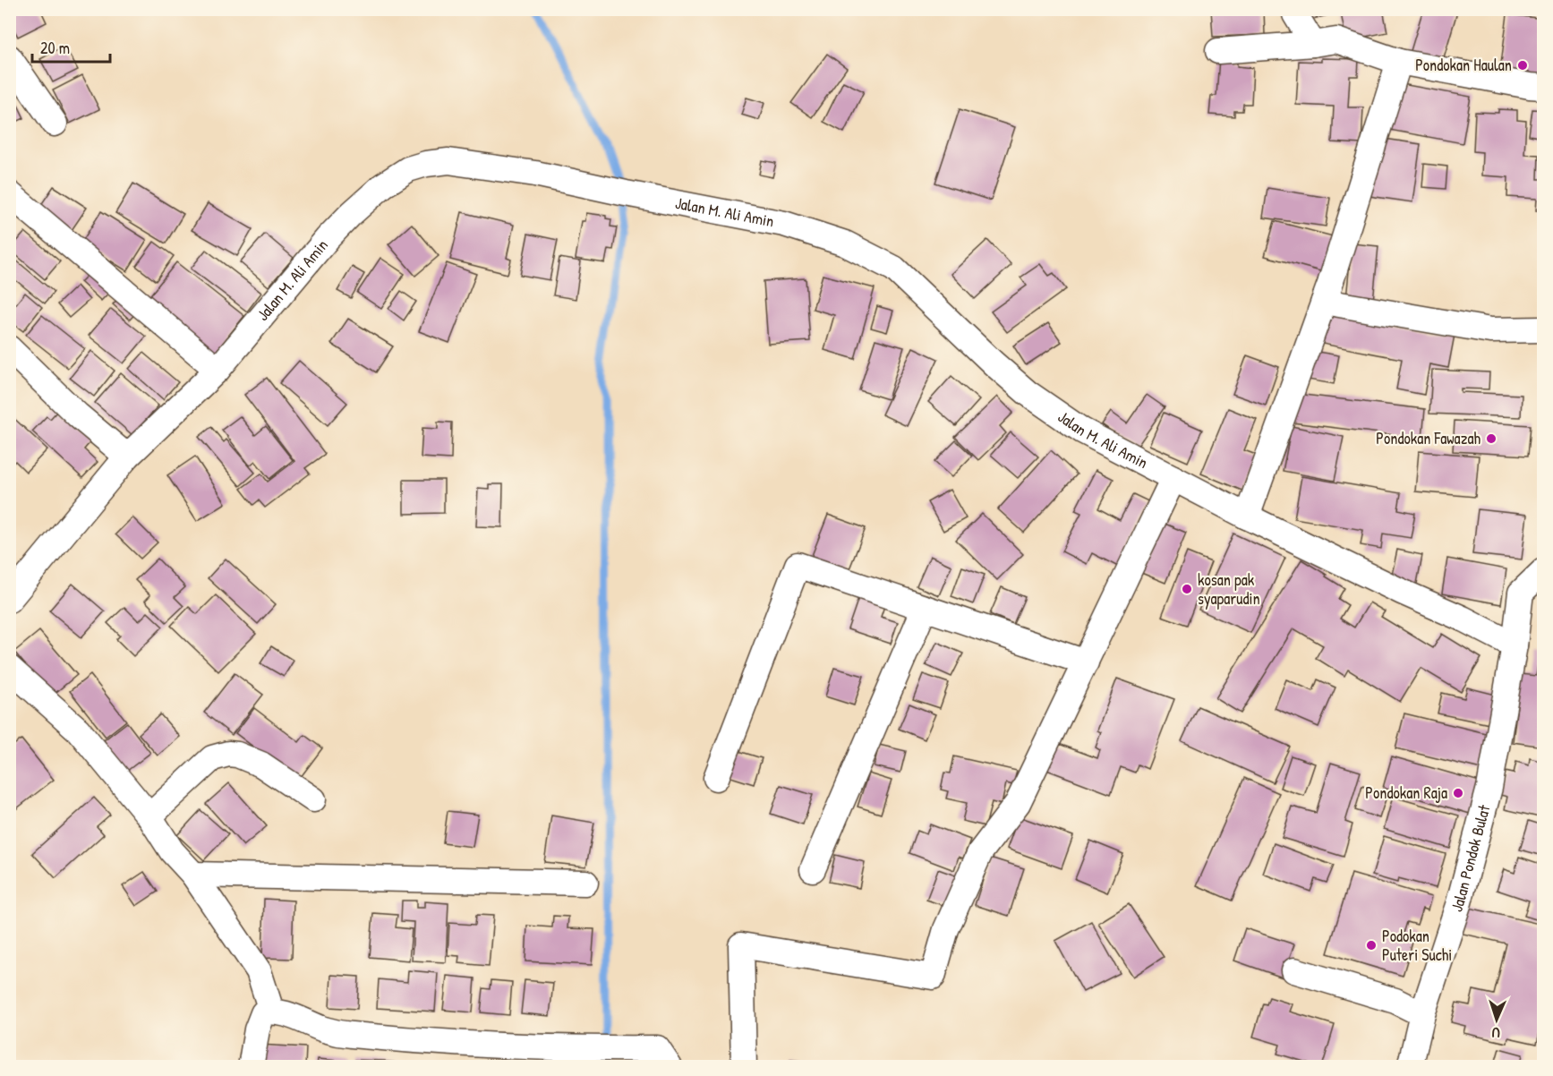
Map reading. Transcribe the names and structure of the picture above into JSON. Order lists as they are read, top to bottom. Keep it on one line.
{"streets":{"street":["Jalan M. Ali Amin","Jalan Pondok Bulat"]},"crossings":[["Jalan M. Ali Amin","Jalan Pondok Bulat"]],"places":["Pondokan Haulan","Pondokan Fawazah","kosan pak syaparudin","Pondokan Raja","Podokan Puteri Suchi"],"scale_bar":"20 m","north":"bottom"}
